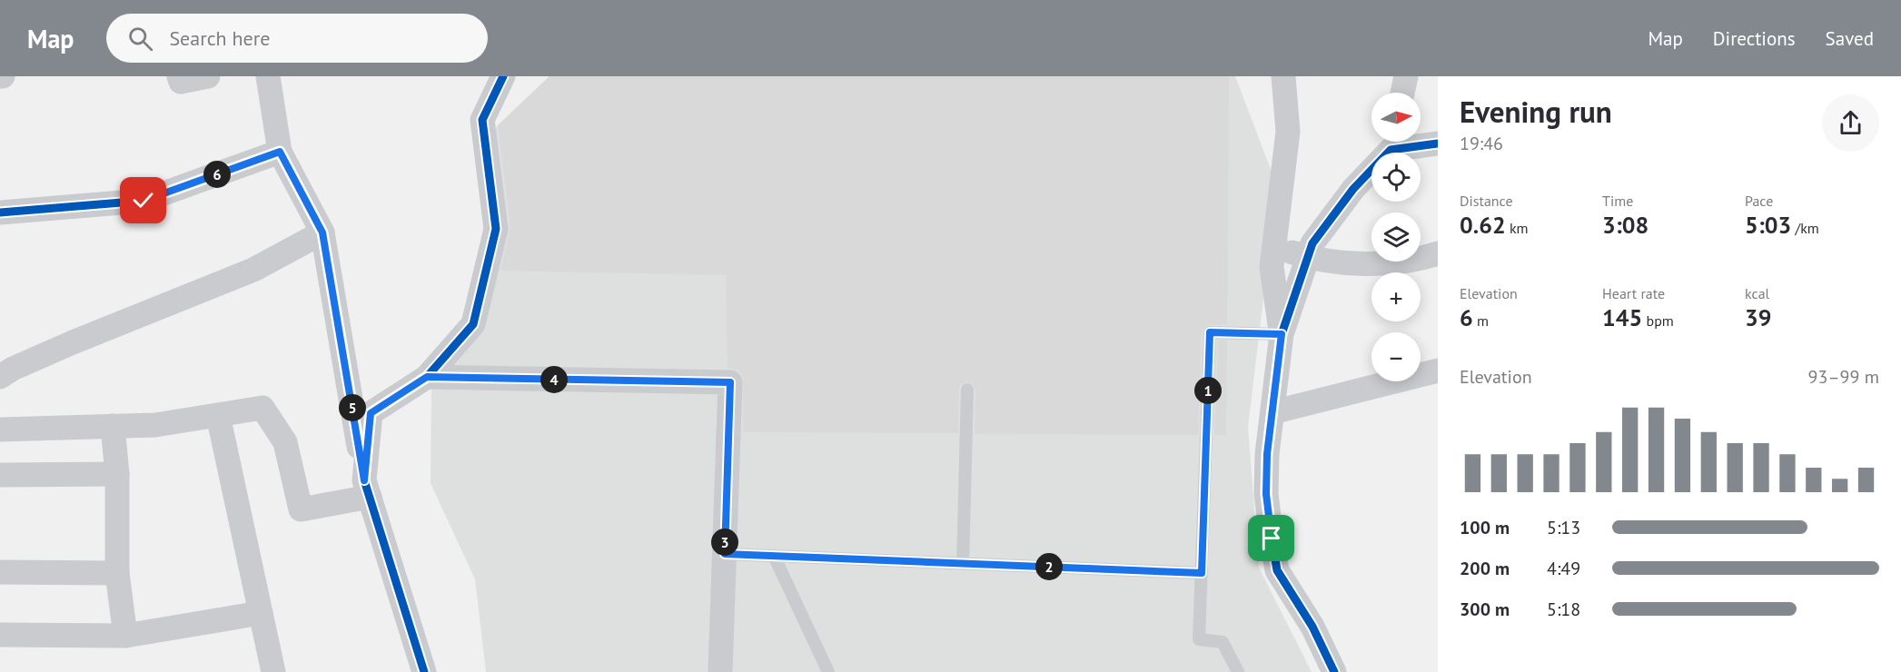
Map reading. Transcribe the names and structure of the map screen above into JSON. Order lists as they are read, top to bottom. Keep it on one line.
{"north":"right","page":{"header":"Map","search":"Search here","nav":["Map","Directions","Saved"],"heading":["Evening run","19:46"],"map_buttons":["+","−"],"pins":["6","4","1","5","3","2"],"stats":[["Distance","0.62 km"],["Time","3:08"],["Pace","5:03 /km"],["Elevation","6 m"],["Heart rate","145 bpm"],["kcal","39"]],"chart":["Elevation","93–99 m"],"list":[{"name":"100 m","note":"5:13"},{"name":"200 m","note":"4:49"},{"name":"300 m","note":"5:18"}]}}
